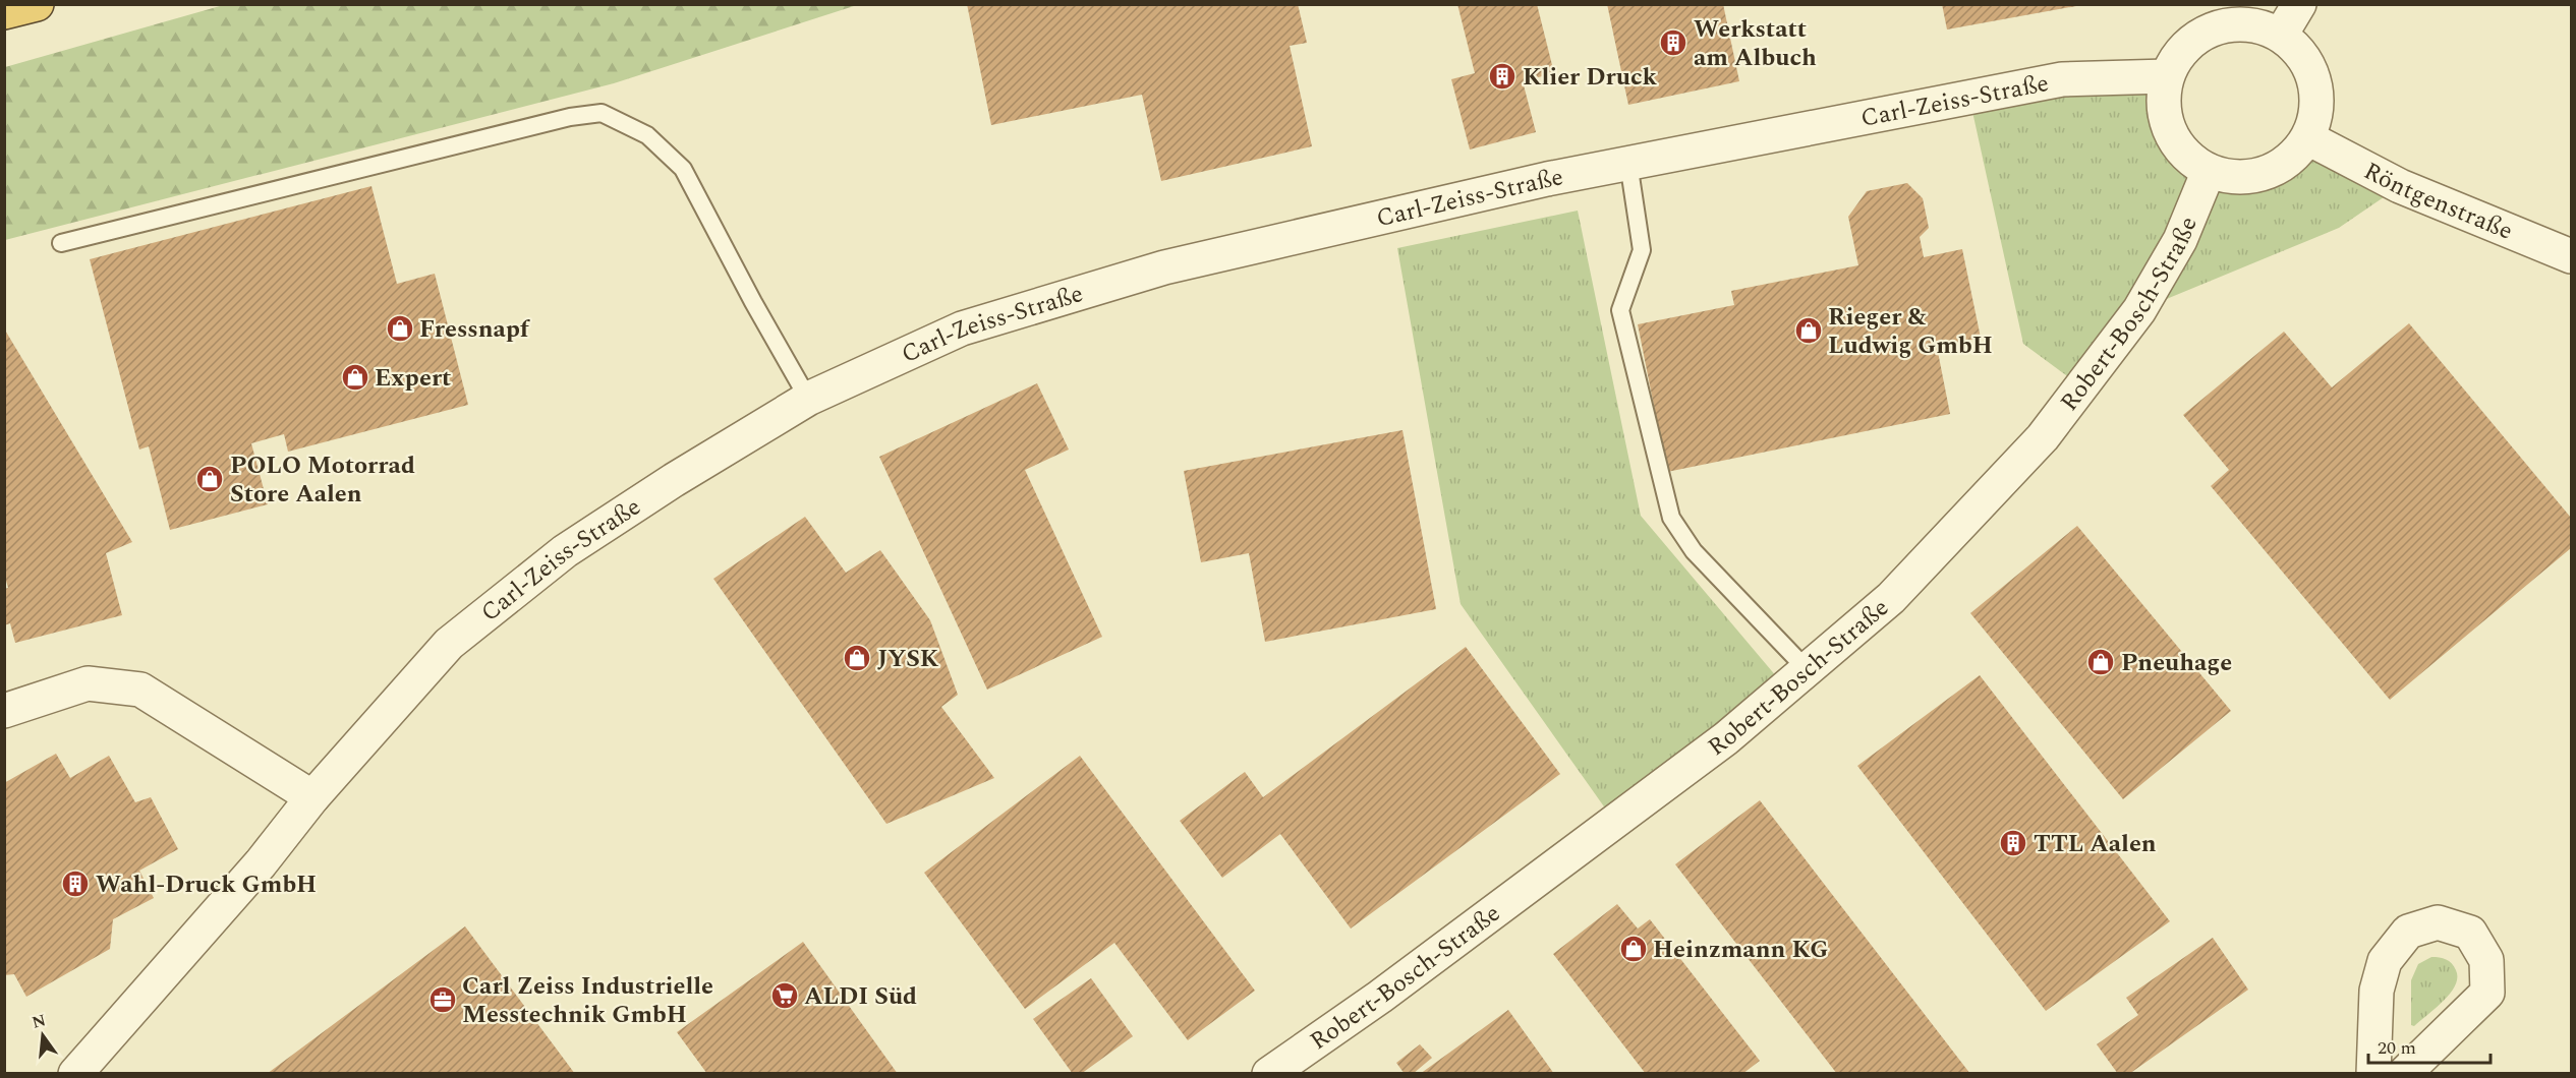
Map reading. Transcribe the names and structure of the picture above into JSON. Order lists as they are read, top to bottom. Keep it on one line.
{"streets":{"street":["Carl-Zeiss-Straße","Röntgenstraße","Robert-Bosch-Straße"]},"crossings":[["Carl-Zeiss-Straße","Röntgenstraße"],["Carl-Zeiss-Straße","Robert-Bosch-Straße"],["Röntgenstraße","Robert-Bosch-Straße"]],"places":{"building":["Werkstatt am Albuch","Klier Druck","TTL Aalen","Wahl-Druck GmbH"],"shop":["Fressnapf","Rieger & Ludwig GmbH","Expert","POLO Motorrad Store Aalen","JYSK","Pneuhage","Heinzmann KG"],"supermarket":["ALDI Süd"],"office":["Carl Zeiss Industrielle Messtechnik GmbH"]},"scale_bar":"20 m","north":"top"}
